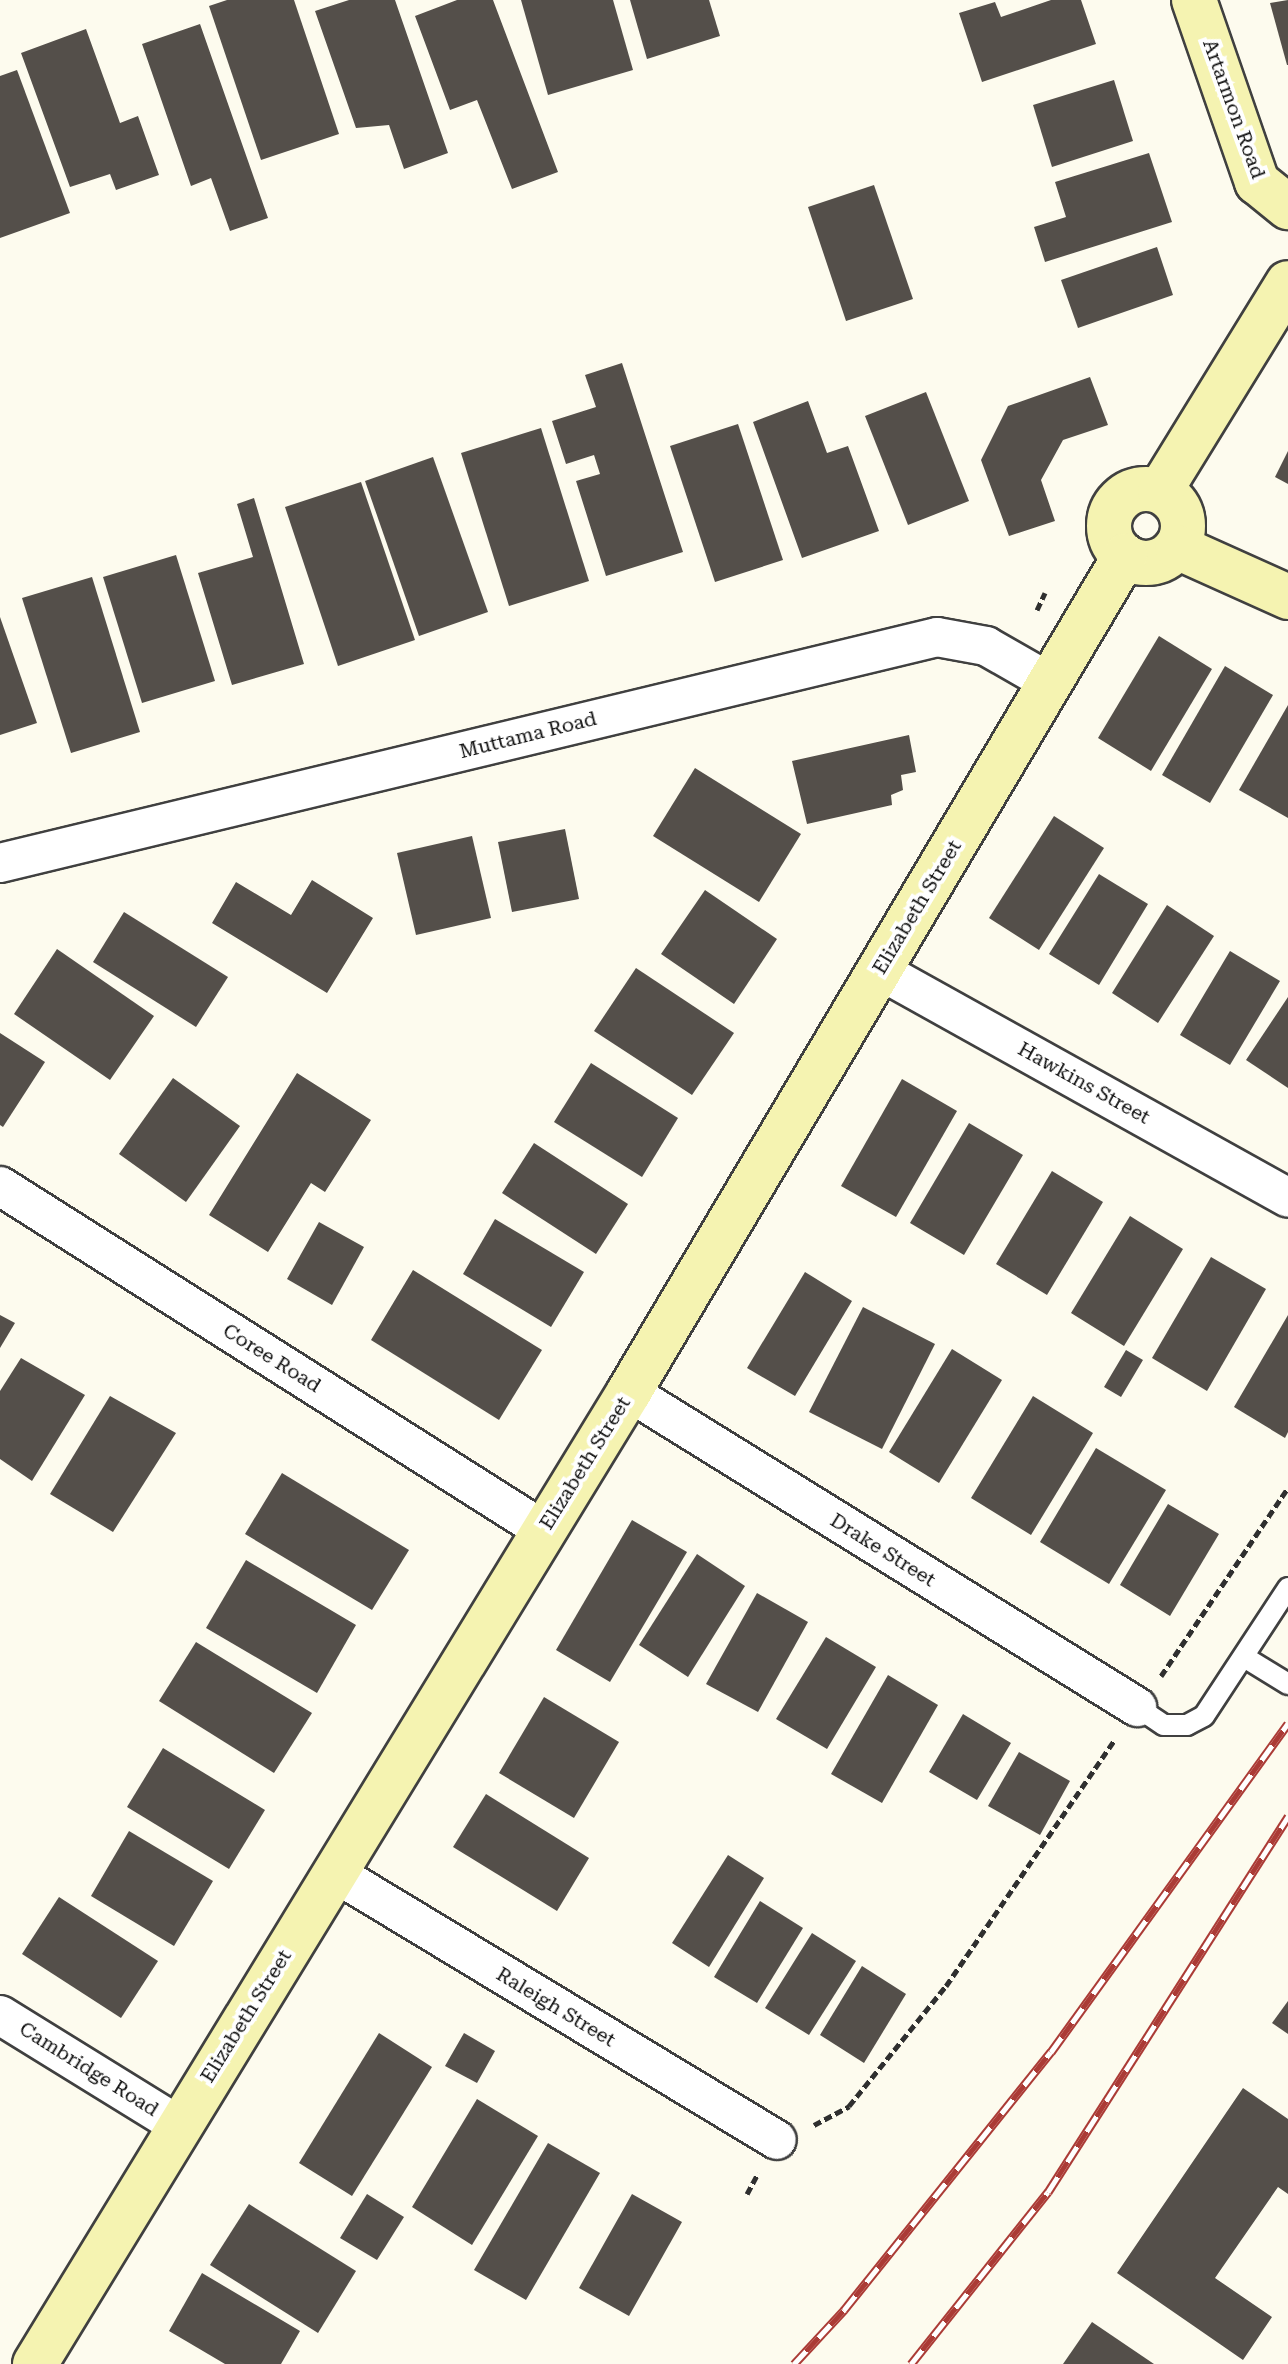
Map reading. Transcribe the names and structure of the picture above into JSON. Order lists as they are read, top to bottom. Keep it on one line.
{"streets":{"street":["Artarmon Road","Muttama Road","Elizabeth Street","Hawkins Street","Coree Road","Drake Street","Raleigh Street","Cambridge Road"]},"crossings":[["Muttama Road","Elizabeth Street"],["Elizabeth Street","Hawkins Street"],["Elizabeth Street","Coree Road"],["Elizabeth Street","Drake Street"],["Elizabeth Street","Raleigh Street"],["Elizabeth Street","Cambridge Road"]]}
